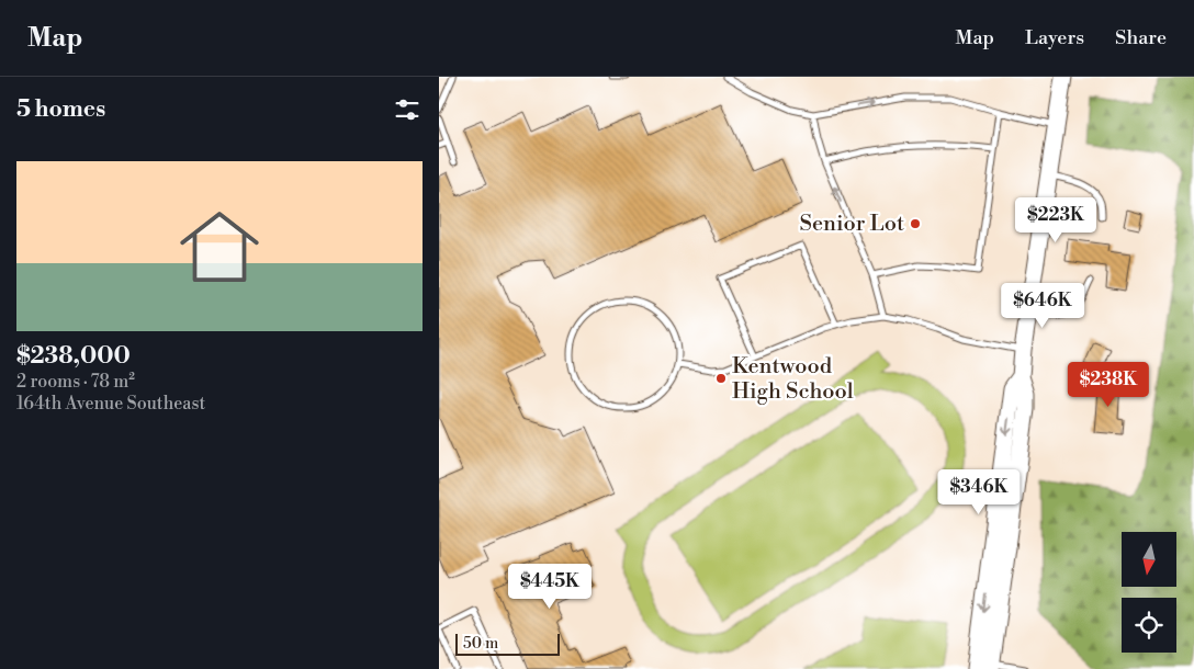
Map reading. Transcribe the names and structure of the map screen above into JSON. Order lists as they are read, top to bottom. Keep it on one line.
{"places":["Senior Lot","Kentwood High School"],"scale_bar":"50 m","north":"bottom","page":{"header":"Map","nav":["Map","Layers","Share"],"heading":"5 homes","list":[{"name":"$238,000","note":"2 rooms · 78 m² · 164th Avenue Southeast"}],"price":["$223K","$646K","$238K","$346K","$445K"],"scale":"50 m"}}
